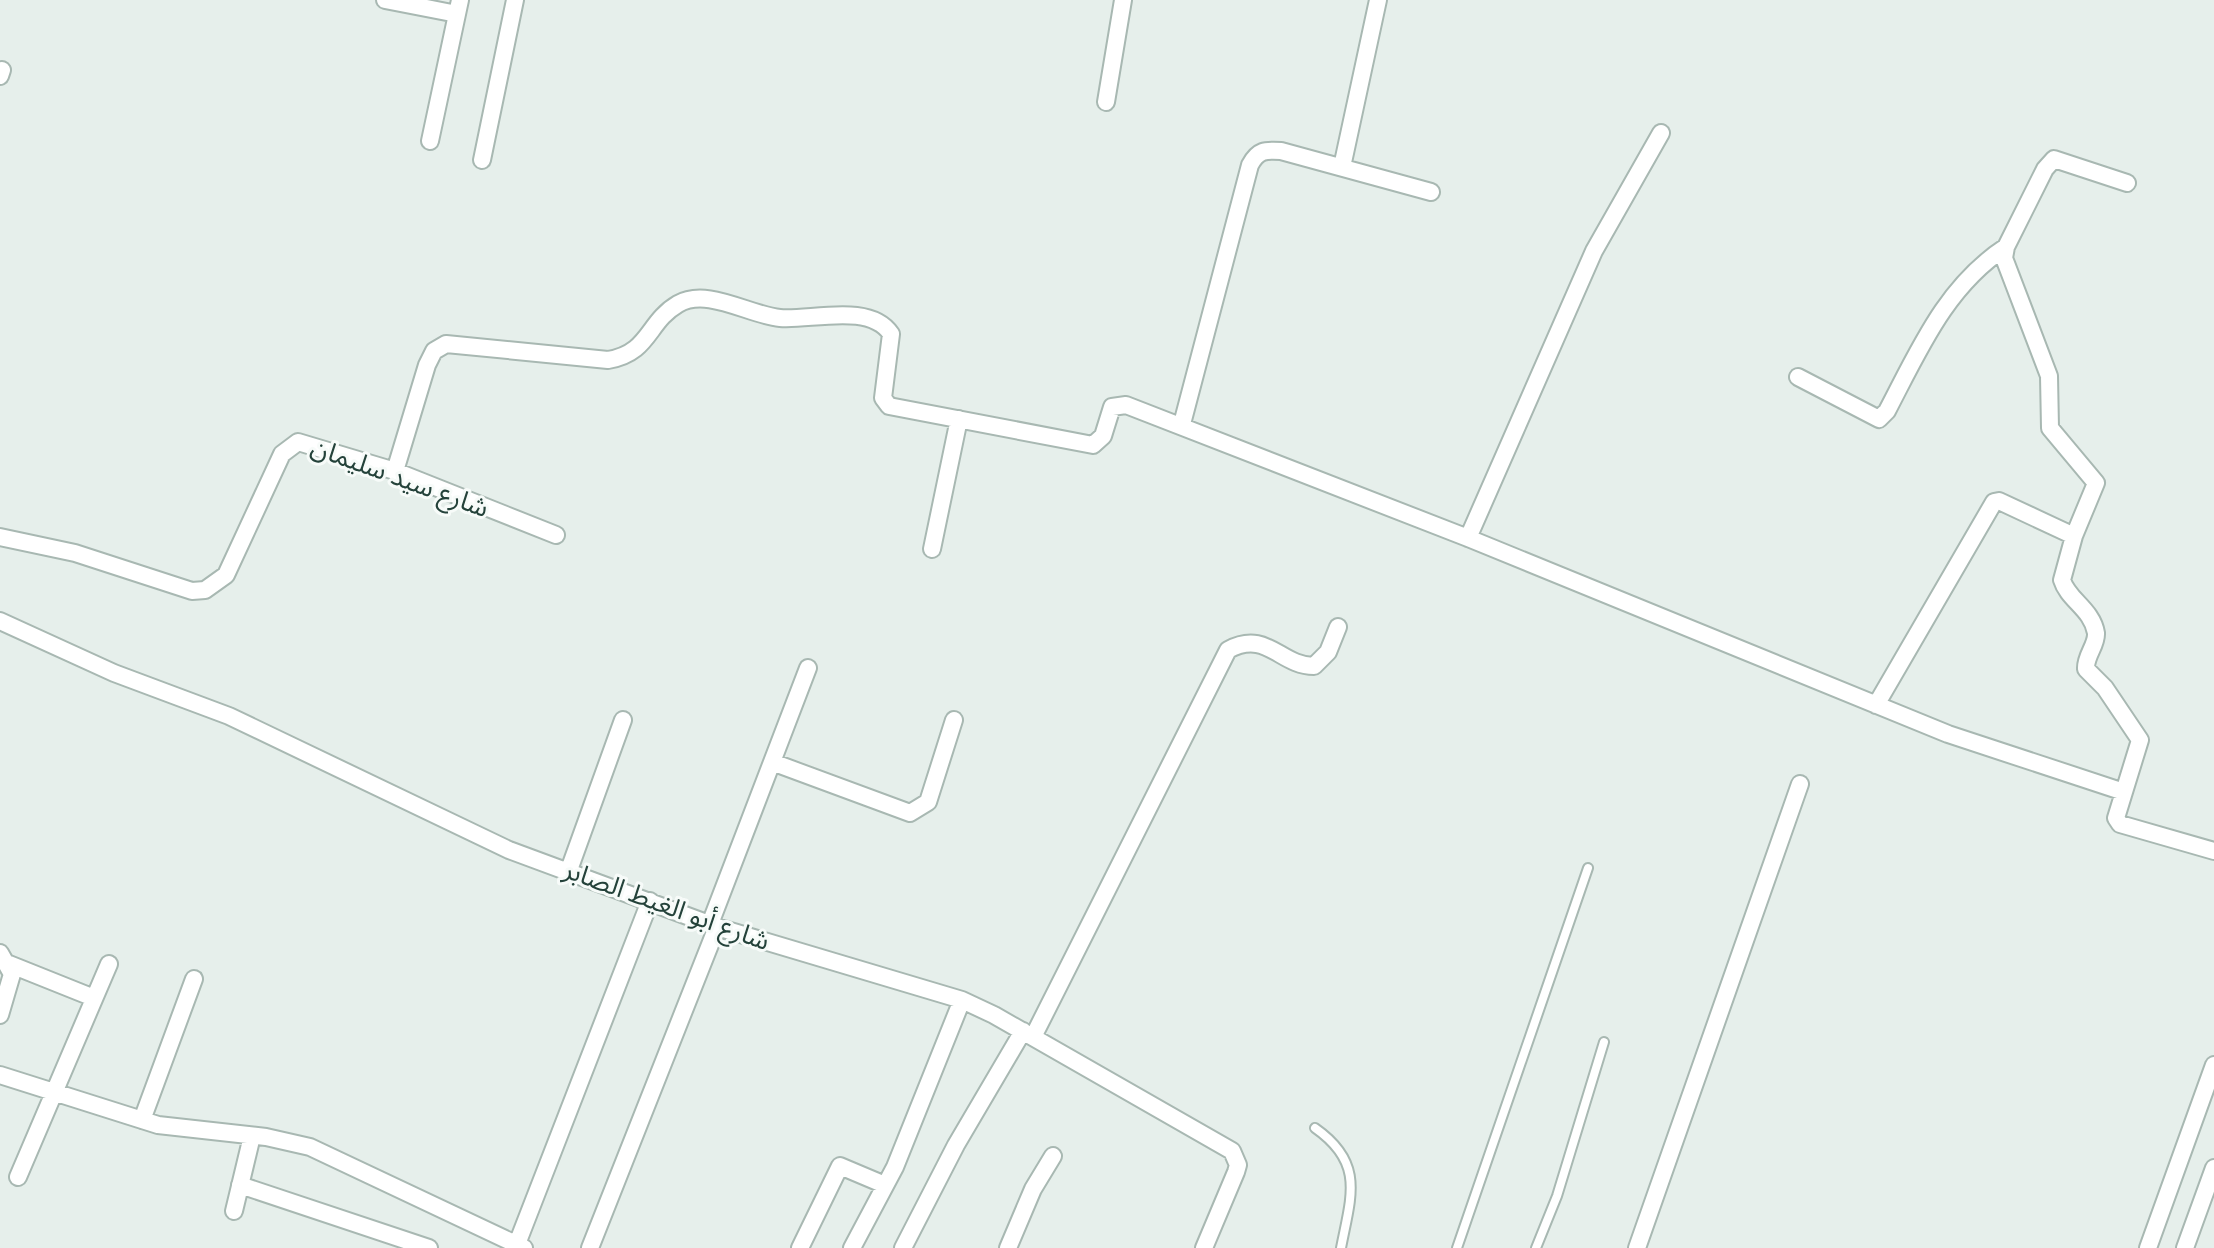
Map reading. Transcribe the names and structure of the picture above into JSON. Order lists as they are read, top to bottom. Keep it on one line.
{"streets":{"street":["شارع سيد سليمان","شارع أبو الغيط الصابر"]}}
